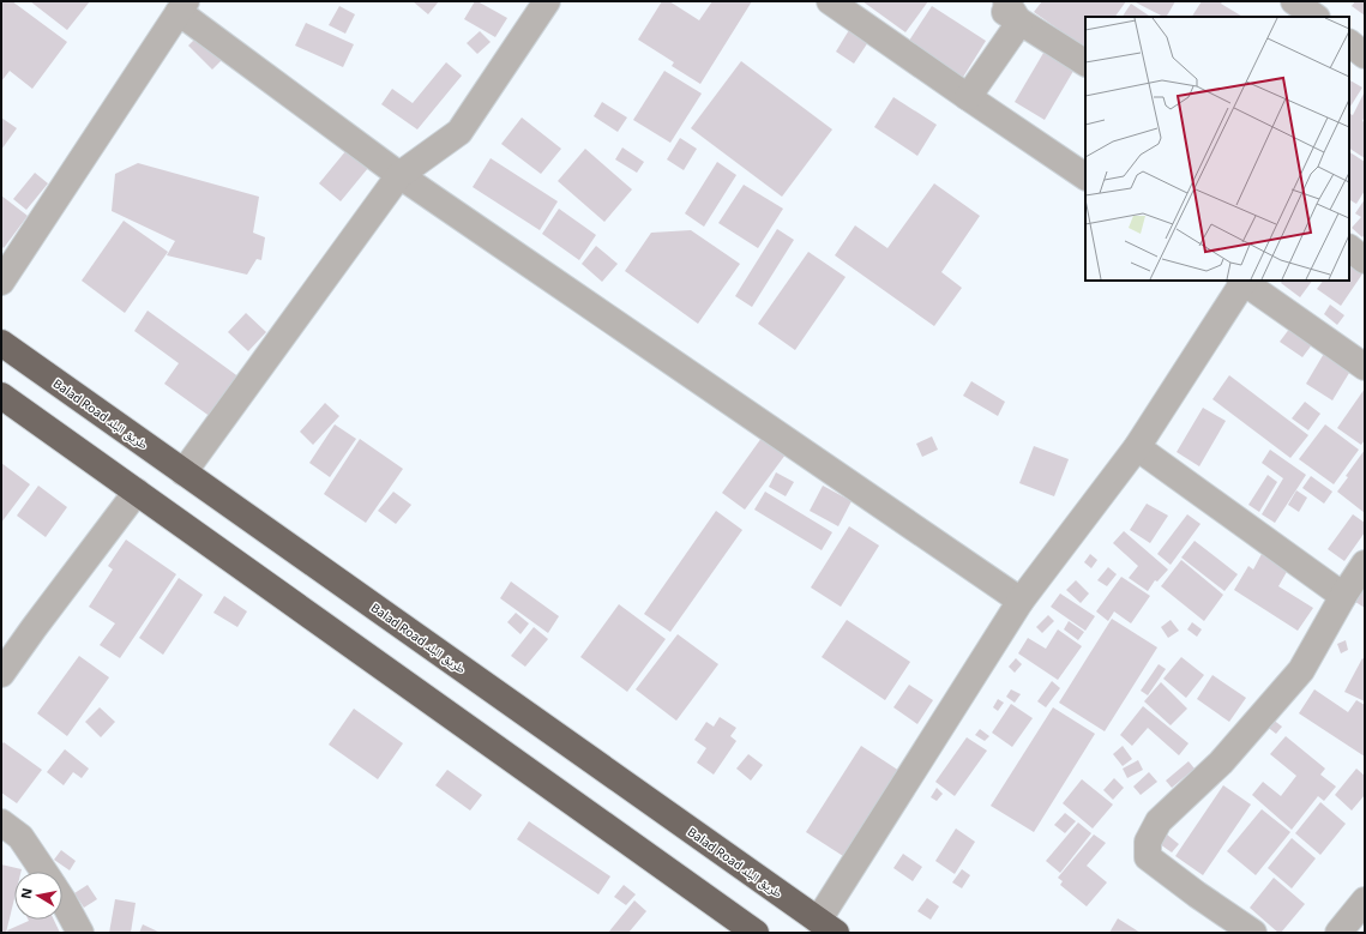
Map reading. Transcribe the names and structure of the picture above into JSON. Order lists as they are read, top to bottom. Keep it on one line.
{"streets":{"highway":["Balad Road طريق البلد"]},"north":"left"}
